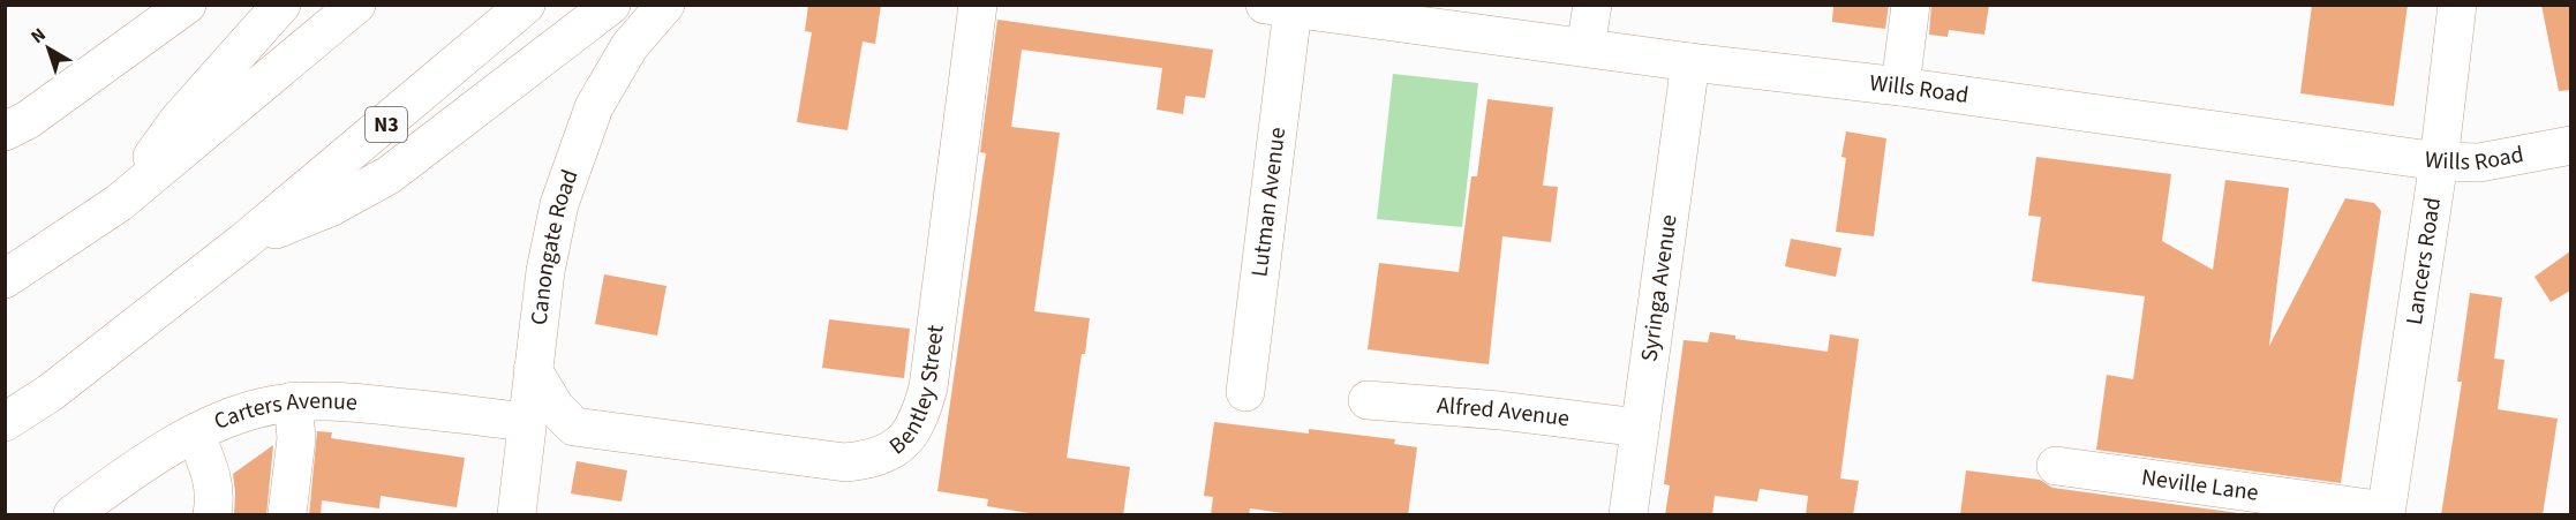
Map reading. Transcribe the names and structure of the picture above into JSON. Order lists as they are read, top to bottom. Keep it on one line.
{"streets":{"main road":["Wills Road","N3","Lutman Avenue","Canongate Road","Lancers Road","Syringa Avenue","Bentley Street","Alfred Avenue","Carters Avenue","Neville Lane"]},"crossings":[["Wills Road","Lutman Avenue"],["Wills Road","Lancers Road"],["Wills Road","Syringa Avenue"],["Canongate Road","Carters Avenue"],["Lancers Road","Neville Lane"],["Syringa Avenue","Alfred Avenue"]],"north":"top left"}
